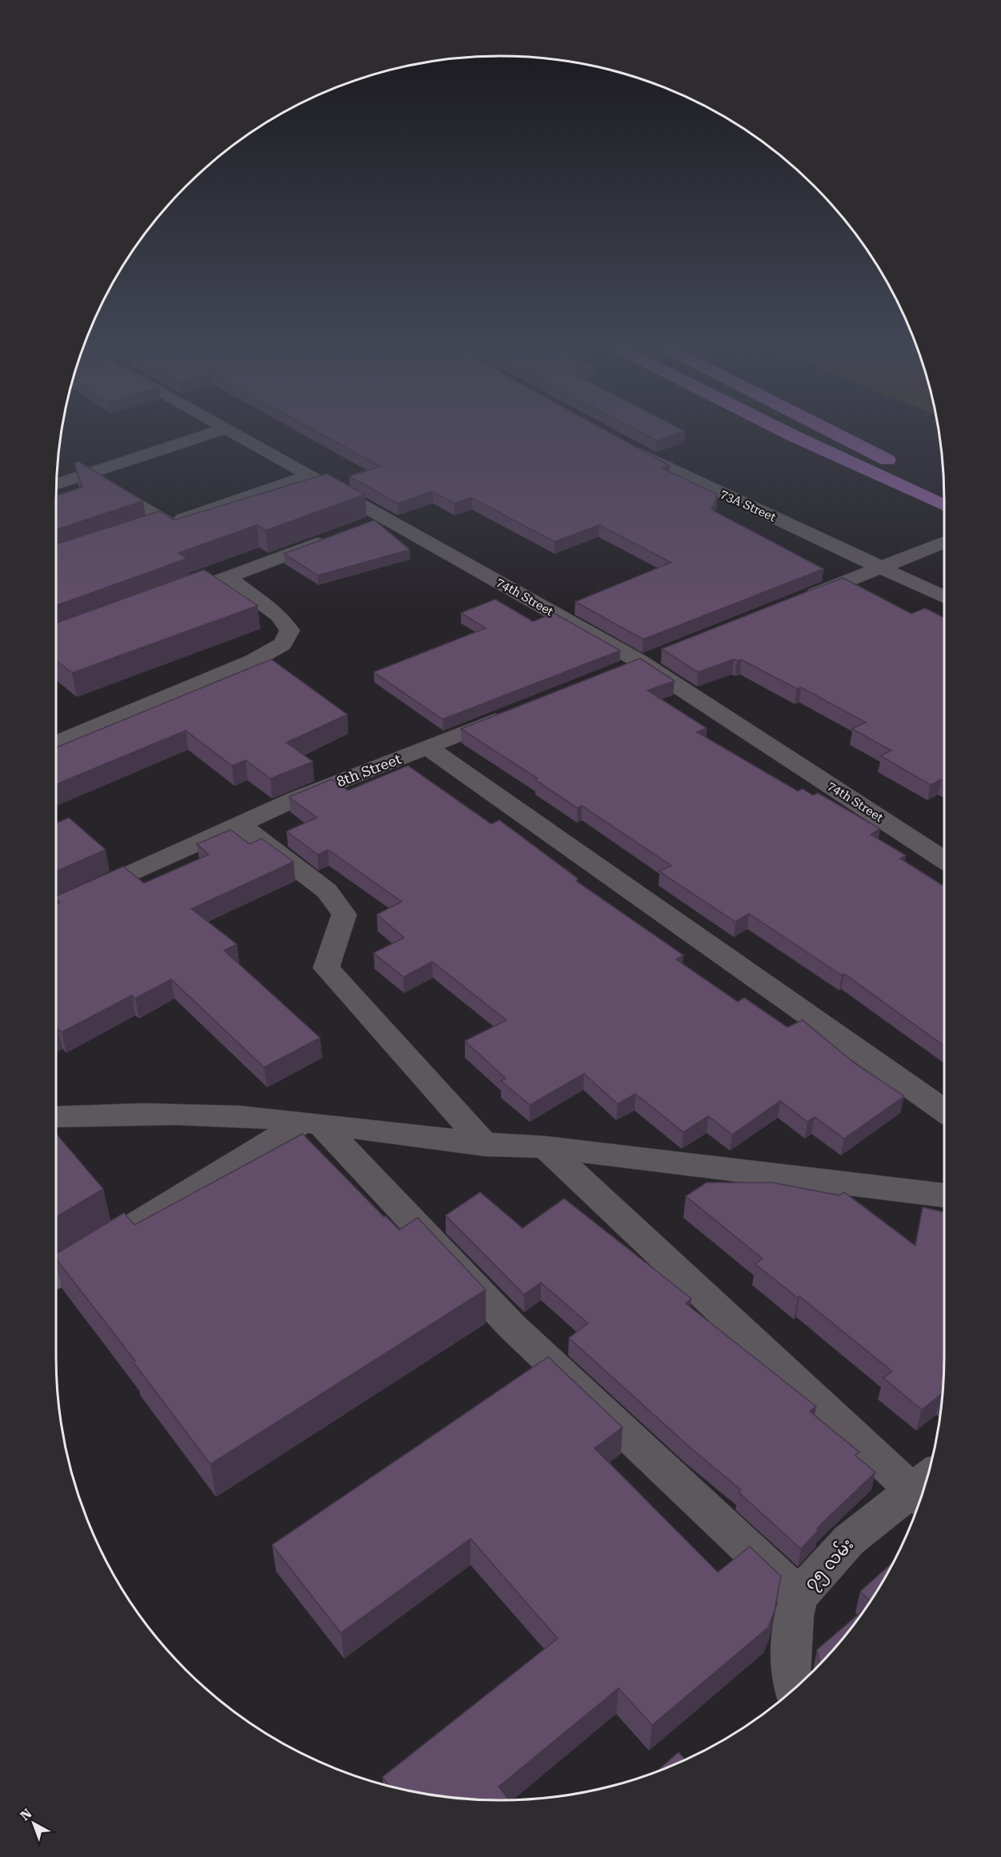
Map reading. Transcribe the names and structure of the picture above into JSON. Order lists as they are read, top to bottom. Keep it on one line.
{"streets":{"street":["73A Street","74th Street","8th Street","၇၅ လမ်း"]},"north":"top left"}
